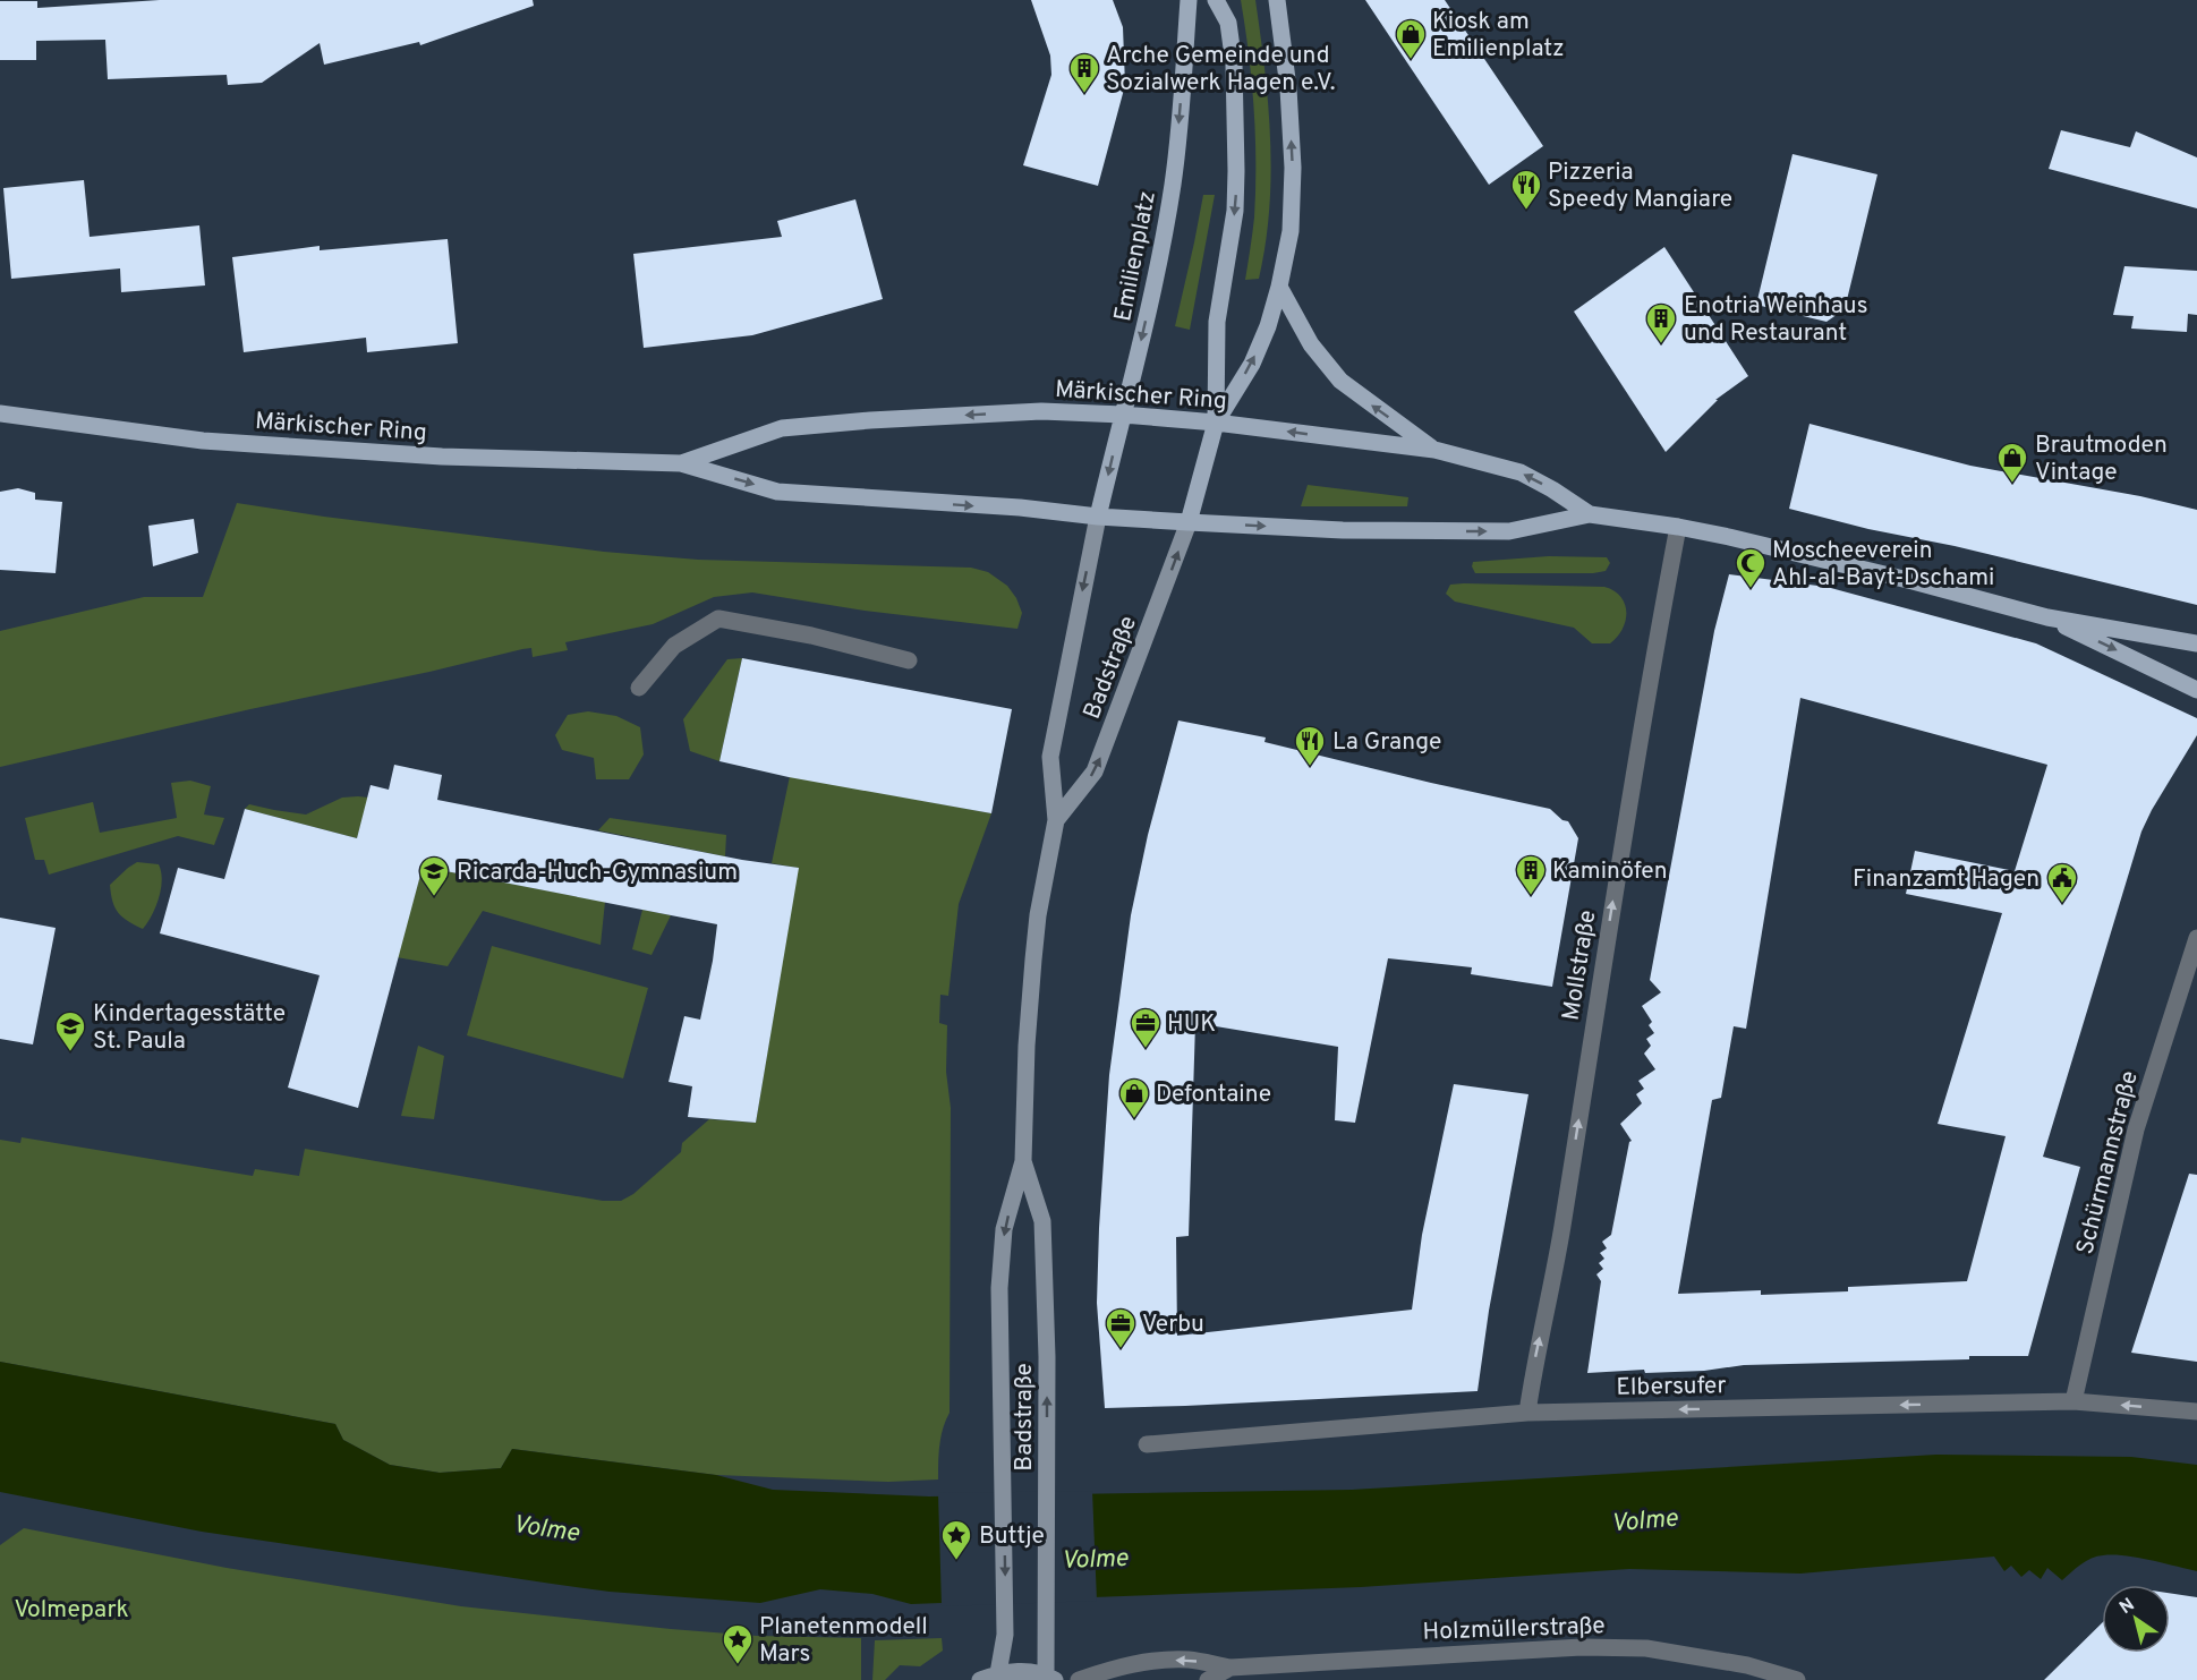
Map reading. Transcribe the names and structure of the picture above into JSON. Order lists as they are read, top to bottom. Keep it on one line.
{"streets":{"main road":["Emilienplatz","Märkischer Ring"],"street":["Badstraße","Mollstraße","Schürmannstraße","Elbersufer","Holzmüllerstraße"]},"crossings":[["Emilienplatz","Märkischer Ring"],["Emilienplatz","Badstraße"],["Märkischer Ring","Badstraße"],["Märkischer Ring","Mollstraße"],["Mollstraße","Elbersufer"],["Schürmannstraße","Elbersufer"]],"one_way":["Mollstraße","Elbersufer"],"water":["Volme"],"parks":["Volmepark"],"places":{"shop":["Kiosk am Emilienplatz","Brautmoden Vintage","Defontaine"],"building":["Arche Gemeinde und Sozialwerk Hagen e.V.","Enotria Weinhaus und Restaurant","Kaminöfen"],"restaurant":["Pizzeria Speedy Mangiare","La Grange"],"mosque":["Moscheeverein Ahl-al-Bayt-Dschami"],"school or university":["Ricarda-Huch-Gymnasium","Kindertagesstätte St. Paula"],"public building":["Finanzamt Hagen"],"office":["HUK","Verbu"],"place":["Buttje","Planetenmodell Mars"]},"north":"top left"}
